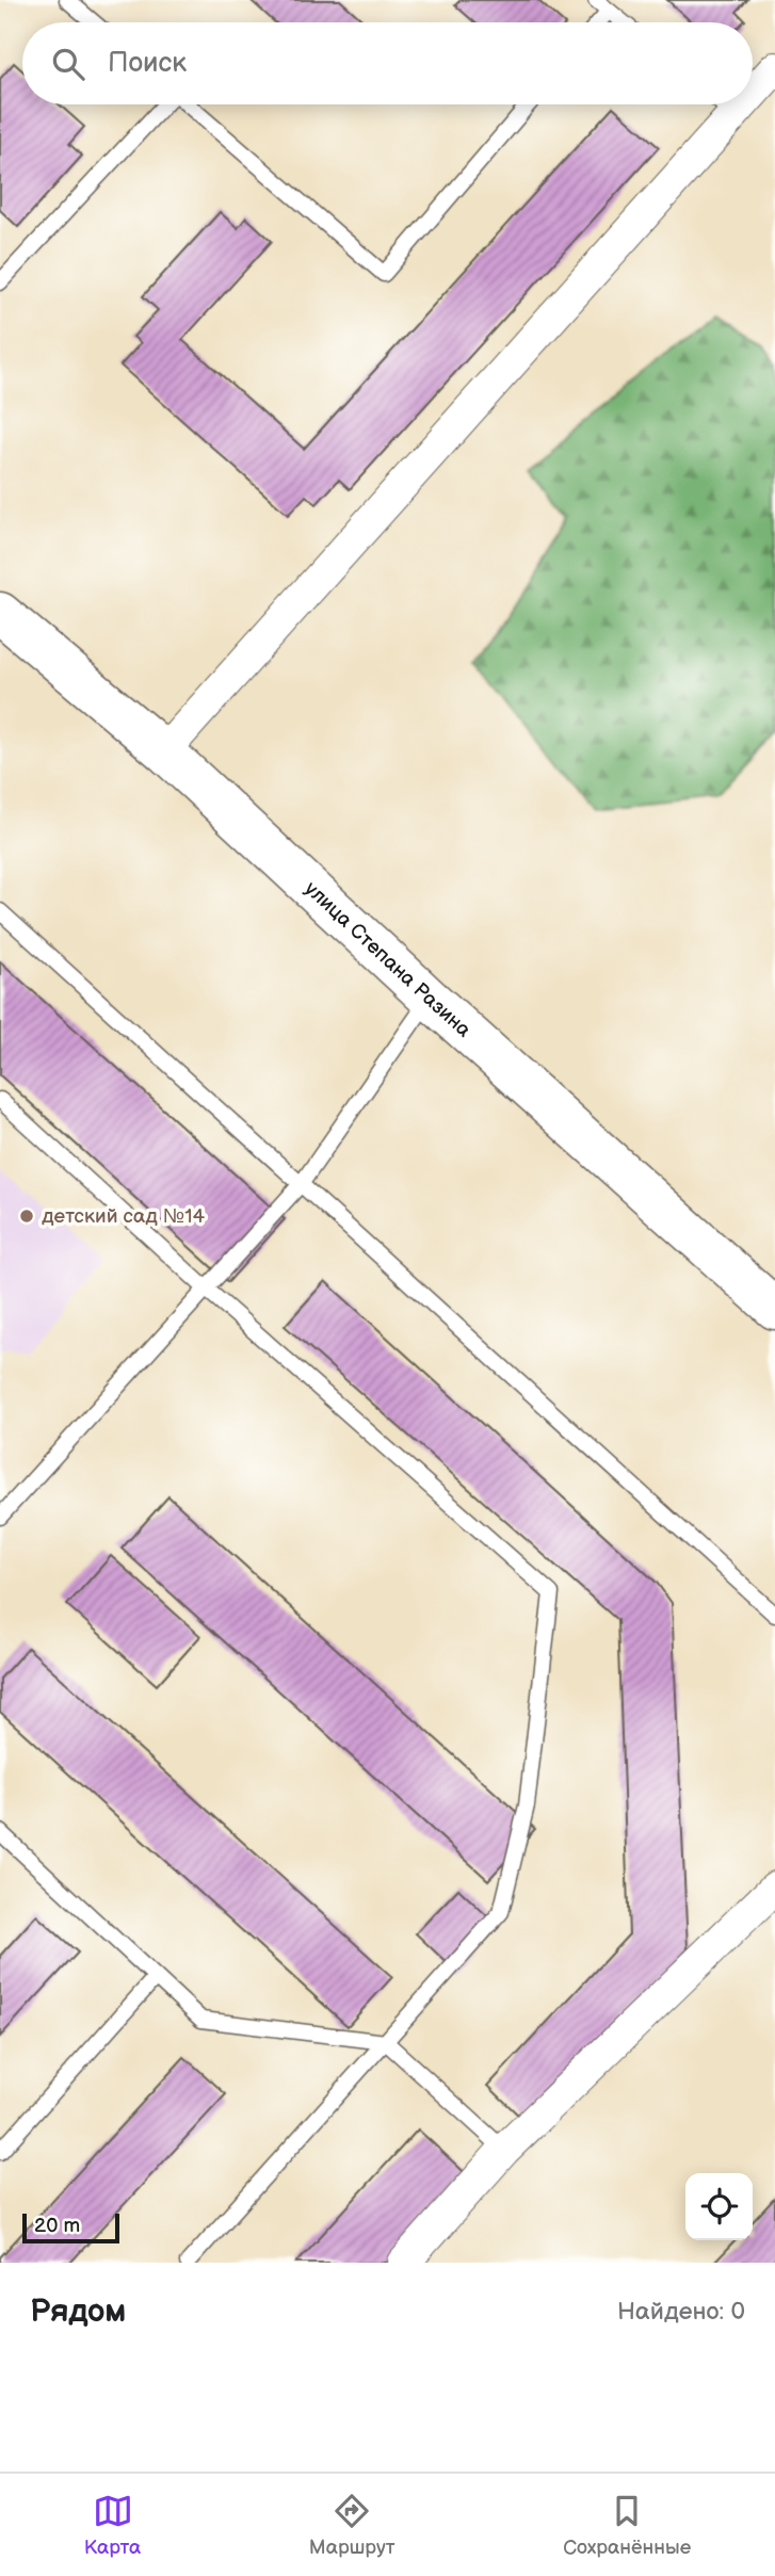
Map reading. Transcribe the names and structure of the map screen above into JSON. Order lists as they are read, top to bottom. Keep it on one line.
{"streets":{"street":["улица Степана Разина"]},"places":["детский сад №14"],"scale_bar":"20 m","page":{"search":"Поиск","scale":"20 m","heading":["Рядом","Найдено: 0"],"nav":["Карта","Маршрут","Сохранённые"]}}
